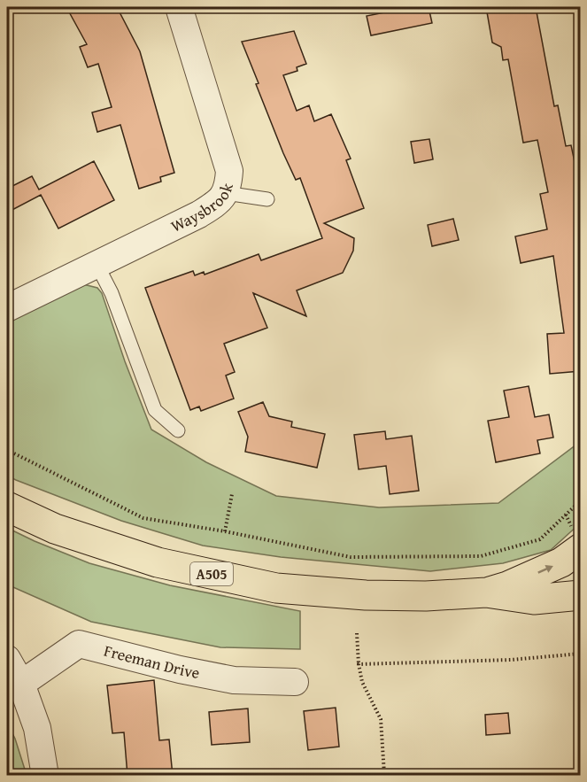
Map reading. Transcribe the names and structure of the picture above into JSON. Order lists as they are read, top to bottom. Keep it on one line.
{"streets":{"main road":["A505"],"street":["Waysbrook","Freeman Drive"]}}
